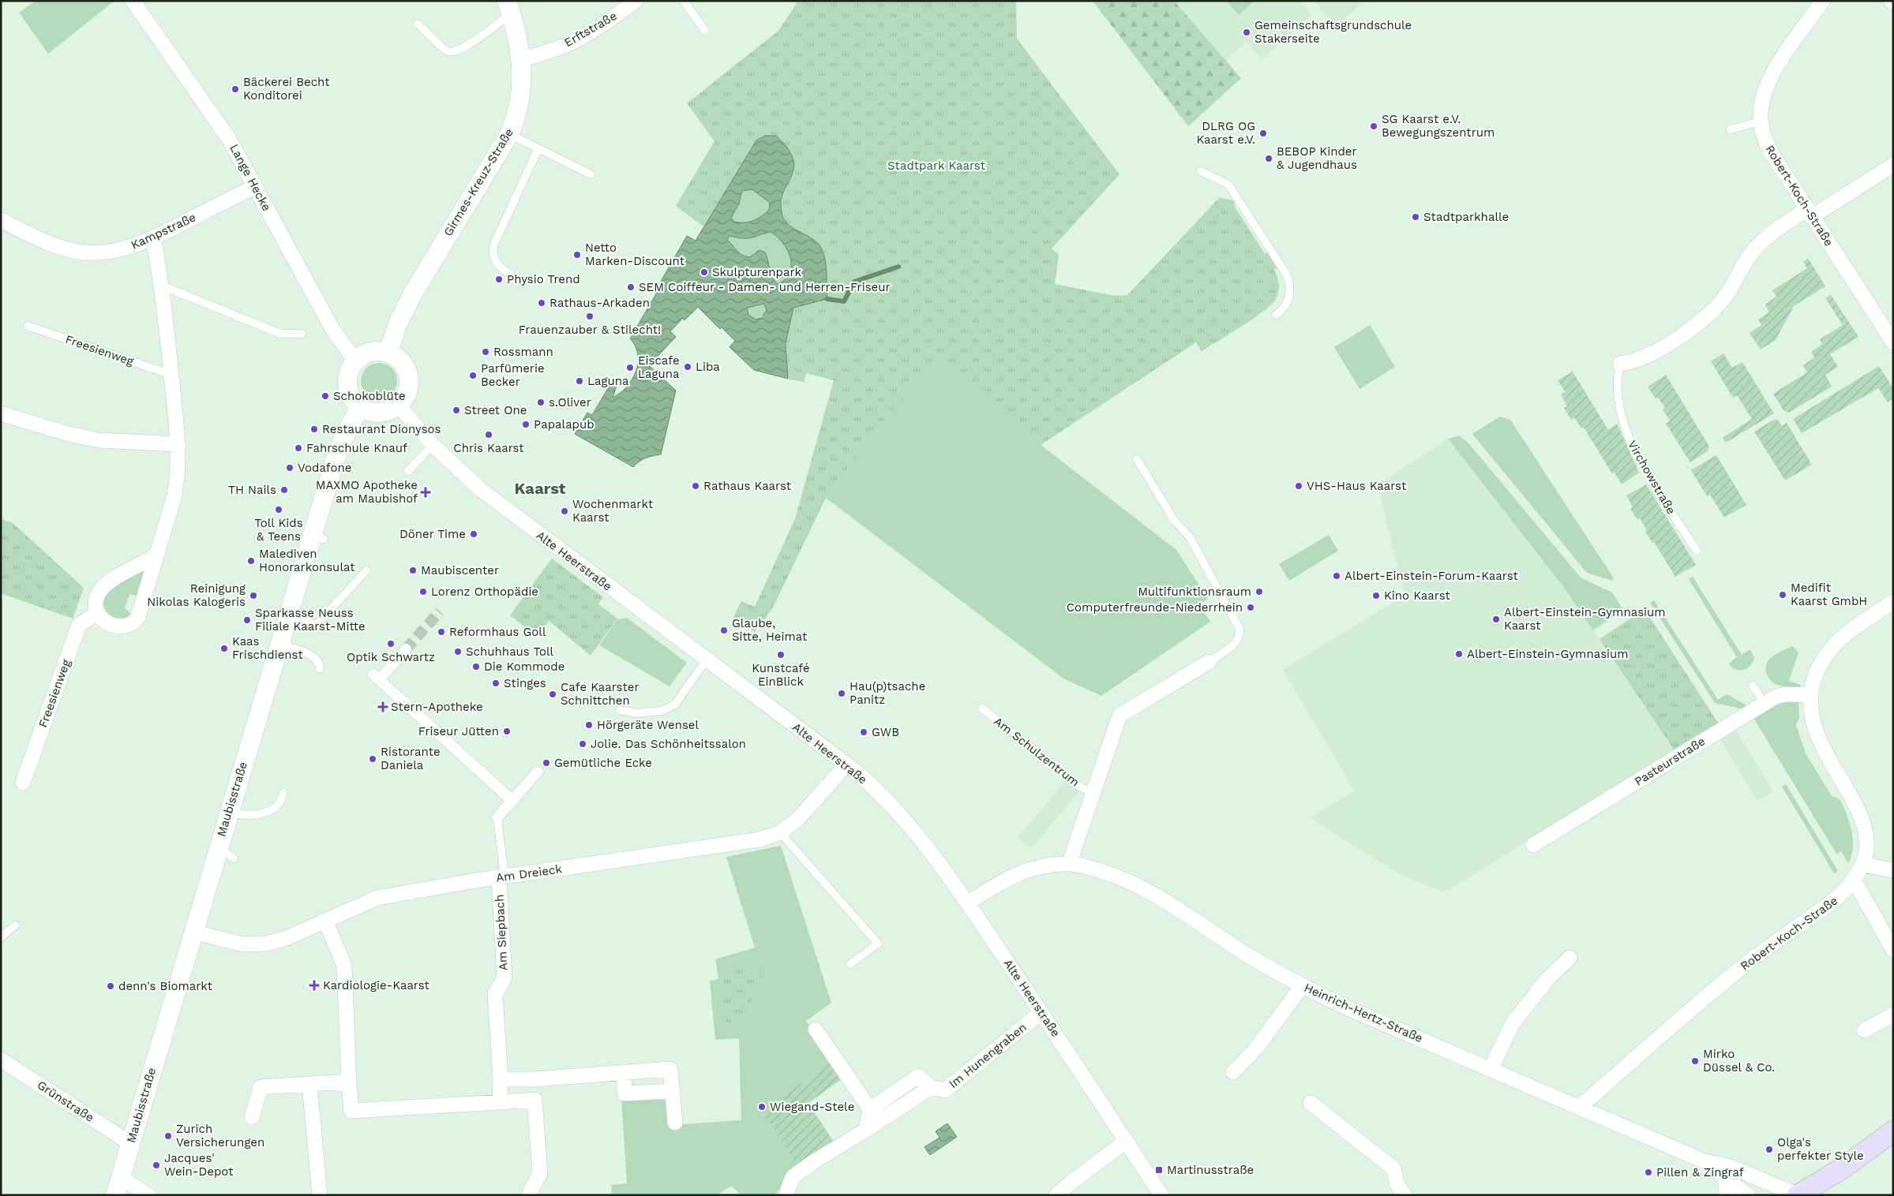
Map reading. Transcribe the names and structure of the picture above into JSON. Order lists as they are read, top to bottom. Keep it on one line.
{"streets":{"street":["Erftstraße","Lange Hecke","Girmes-Kreuz-Straße","Robert-Koch-Straße","Kampstraße","Freesienweg","Virchowstraße","Alte Heerstraße","Am Schulzentrum","Pasteurstraße","Maubisstraße","Am Dreieck","Am Siepbach","Heinrich-Hertz-Straße","Im Hunengraben","Grünstraße"]},"crossings":[["Erftstraße","Girmes-Kreuz-Straße"],["Lange Hecke","Girmes-Kreuz-Straße"],["Lange Hecke","Kampstraße"],["Lange Hecke","Alte Heerstraße"],["Lange Hecke","Maubisstraße"],["Girmes-Kreuz-Straße","Alte Heerstraße"],["Girmes-Kreuz-Straße","Maubisstraße"],["Robert-Koch-Straße","Virchowstraße"],["Robert-Koch-Straße","Pasteurstraße"],["Robert-Koch-Straße","Heinrich-Hertz-Straße"],["Alte Heerstraße","Maubisstraße"],["Alte Heerstraße","Am Dreieck"],["Alte Heerstraße","Heinrich-Hertz-Straße"],["Alte Heerstraße","Im Hunengraben"],["Am Schulzentrum","Heinrich-Hertz-Straße"],["Maubisstraße","Am Dreieck"],["Maubisstraße","Grünstraße"],["Am Dreieck","Am Siepbach"]],"districts":["Kaarst"],"parks":["Stadtpark Kaarst"],"places":{"other":["Gemeinschaftsgrundschule Stakerseite","Bäckerei Becht Konditorei","SG Kaarst e.V. Bewegungszentrum","DLRG OG Kaarst e.V.","BEBOP Kinder & Jugendhaus","Stadtparkhalle","Netto Marken-Discount","Skulpturenpark","Physio Trend","SEM Coiffeur - Damen- und Herren-Friseur","Rathaus-Arkaden","Frauenzauber & Stilecht!","Rossmann","Liba","Eiscafe Laguna","Parfümerie Becker","Laguna","Schokoblüte","s.Oliver","Street One","Papalapub","Restaurant Dionysos","Chris Kaarst","Fahrschule Knauf","Vodafone","Rathaus Kaarst","VHS-Haus Kaarst","TH Nails","Toll Kids & Teens","Wochenmarkt Kaarst","Döner Time","Malediven Honorarkonsulat","Maubiscenter","Albert-Einstein-Forum-Kaarst","Lorenz Orthopädie","Multifunktionsraum","Medifit Kaarst GmbH","Reinigung Nikolas Kalogeris","Kino Kaarst","Computerfreunde-Niederrhein","Albert-Einstein-Gymnasium Kaarst","Sparkasse Neuss Filiale Kaarst-Mitte","Glaube, Sitte, Heimat","Reformhaus Goll","Optik Schwartz","Kaas Frischdienst","Schuhhaus Toll","Albert-Einstein-Gymnasium","Kunstcafé EinBlick","Die Kommode","Stinges","Hau(p)tsache Panitz","Cafe Kaarster Schnittchen","Hörgeräte Wensel","Friseur Jütten","GWB","Jolie. Das Schönheitssalon","Ristorante Daniela","Gemütliche Ecke","denn's Biomarkt","Mirko Düssel & Co.","Wiegand-Stele","Zurich Versicherungen","Olga's perfekter Style","Jacques' Wein-Depot","Pillen & Zingraf"],"health":["MAXMO Apotheke am Maubishof","Stern-Apotheke","Kardiologie-Kaarst"],"transit":["Martinusstraße"]}}
